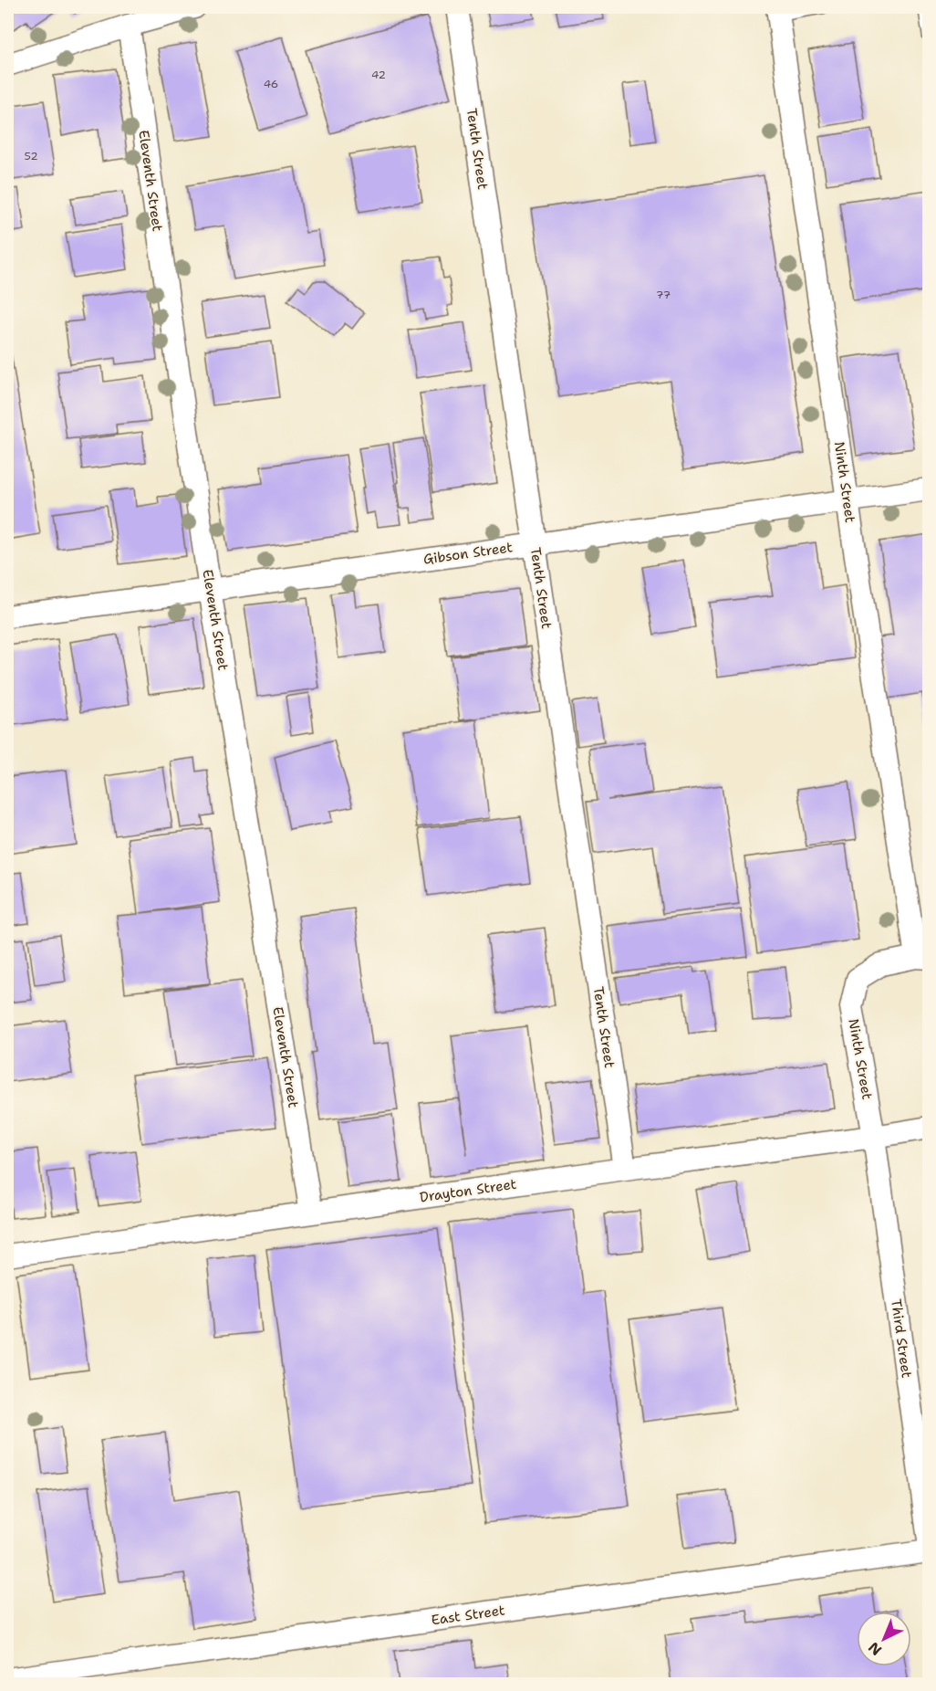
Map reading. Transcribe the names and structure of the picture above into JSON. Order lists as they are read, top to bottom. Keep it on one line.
{"streets":{"street":["Tenth Street","Eleventh Street","Ninth Street","Gibson Street","Drayton Street","Third Street","East Street"]},"crossings":[["Tenth Street","Gibson Street"],["Tenth Street","Drayton Street"],["Eleventh Street","Gibson Street"],["Eleventh Street","Drayton Street"],["Ninth Street","Gibson Street"],["Ninth Street","Drayton Street"],["Ninth Street","Third Street"],["Drayton Street","Third Street"]],"house_numbers":["42","46","52","77"],"north":"bottom left"}
